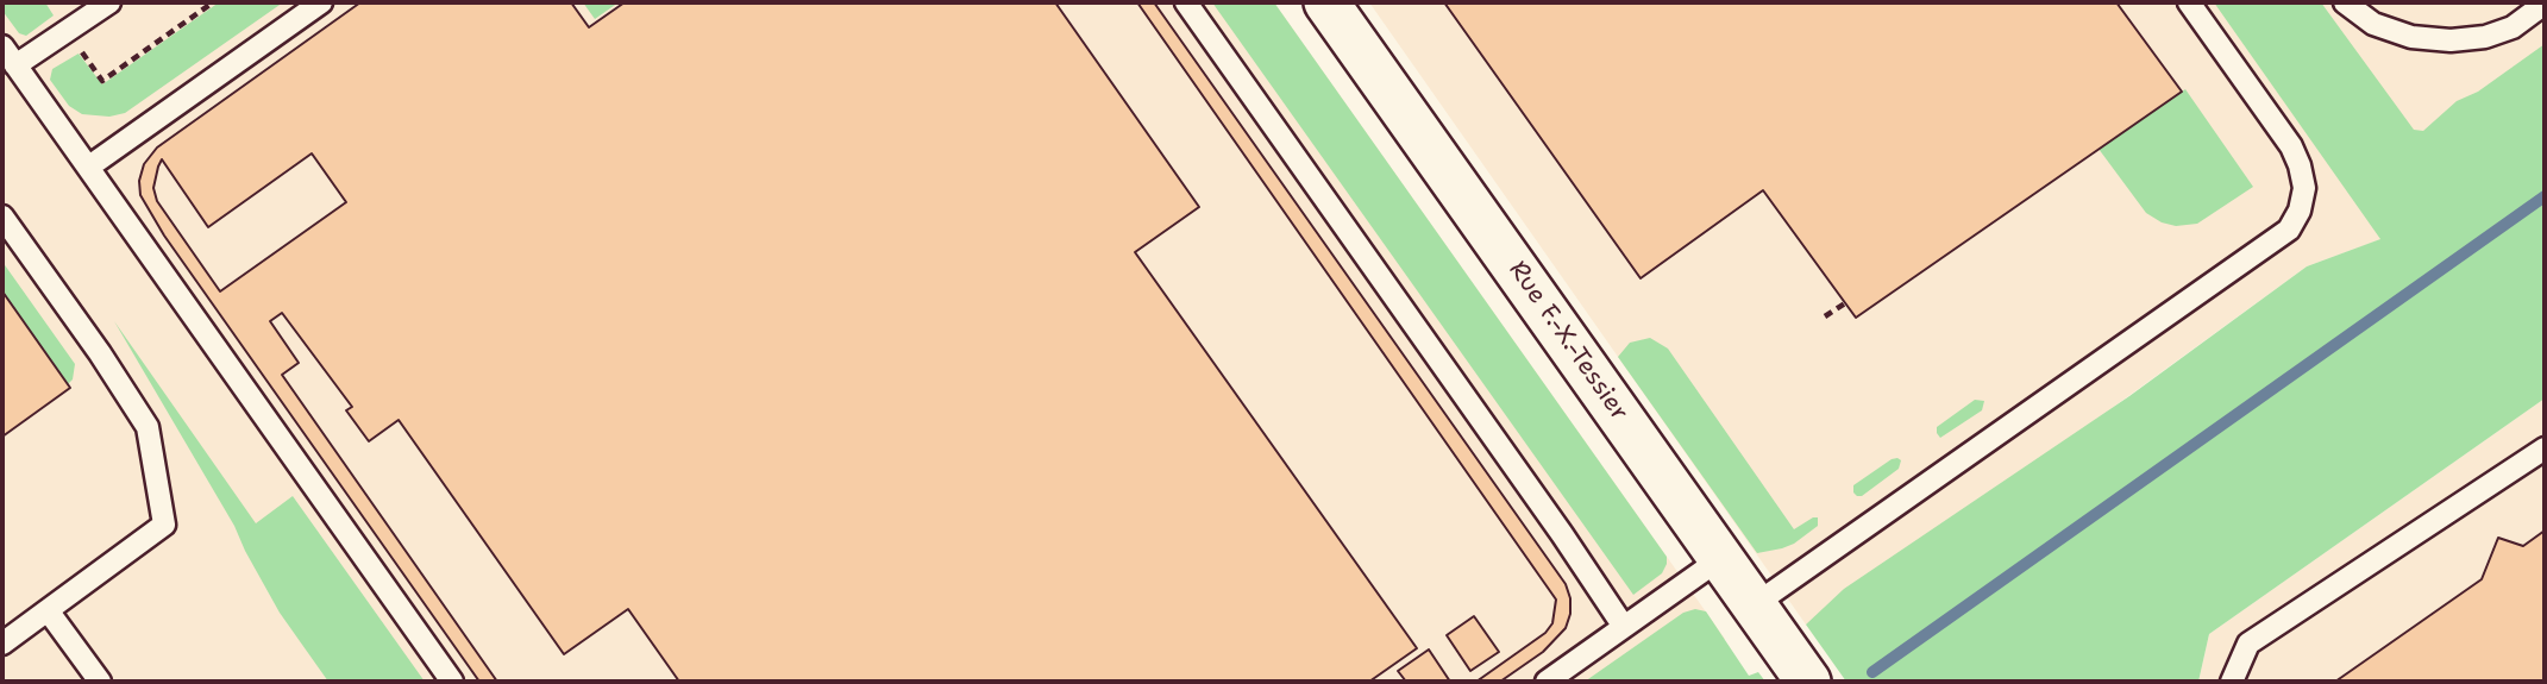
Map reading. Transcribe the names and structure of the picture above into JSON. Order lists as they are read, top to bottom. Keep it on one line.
{"streets":{"street":["Rue F.-X.-Tessier"]}}
